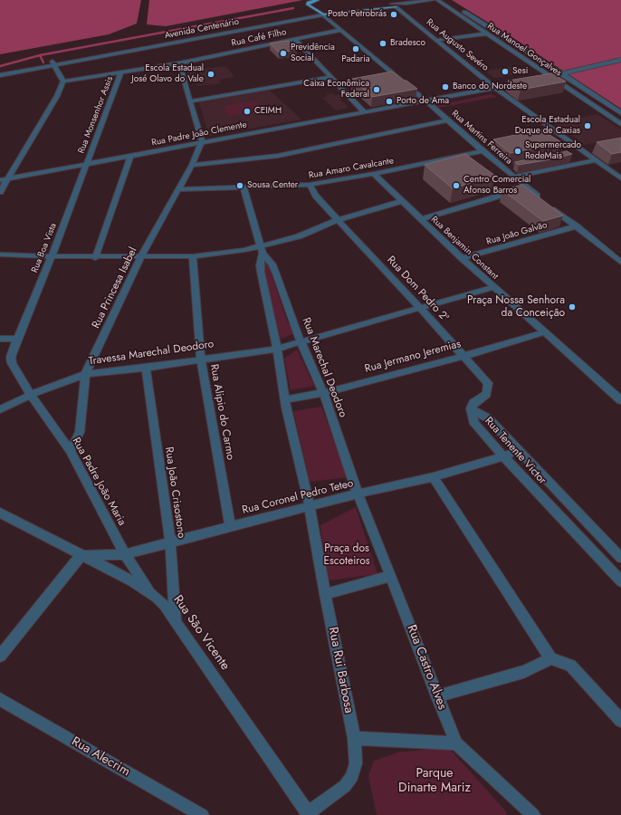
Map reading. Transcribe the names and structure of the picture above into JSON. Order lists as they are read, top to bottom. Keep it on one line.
{"streets":{"main road":["Avenida Centenário","Rua Martins Ferreira"],"street":["Rua Café Filho","Rua Augusto Sevéro","Rua Manoel Gonçalves","Rua Monsenhor Assis","Rua Padre João Clemente","Rua Amaro Cavalcante","Rua João Galvão","Rua Boa Vista","Rua Benjamin Constant","Rua Princesa Isabel","Rua Dom Pedro 2ª","Travessa Marechal Deodoro","Rua Jermano Jeremias","Rua Marechal Deodoro","Rua Alipio do Carmo","Rua Tenente Victor","Rua Padre João Maria","Rua João Crisostono","Rua Coronel Pedro Teteo","Rua São Vicente","Rua Castro Alves","Rua Rui Barbosa","Rua Alecrim"]},"crossings":[["Avenida Centenário","Rua Augusto Sevéro"],["Avenida Centenário","Rua Martins Ferreira"],["Rua Café Filho","Rua Monsenhor Assis"],["Rua Café Filho","Rua Martins Ferreira"],["Rua Augusto Sevéro","Rua Padre João Clemente"],["Rua Monsenhor Assis","Rua Padre João Clemente"],["Rua Monsenhor Assis","Rua Boa Vista"],["Rua Padre João Clemente","Rua Martins Ferreira"],["Rua Padre João Clemente","Rua Boa Vista"],["Rua Padre João Clemente","Rua Princesa Isabel"],["Rua Martins Ferreira","Rua Amaro Cavalcante"],["Rua Amaro Cavalcante","Rua Benjamin Constant"],["Rua Amaro Cavalcante","Rua Princesa Isabel"],["Rua Amaro Cavalcante","Rua Dom Pedro 2ª"],["Rua Amaro Cavalcante","Rua Marechal Deodoro"],["Rua João Galvão","Rua Benjamin Constant"],["Rua Boa Vista","Rua Padre João Maria"],["Rua Benjamin Constant","Travessa Marechal Deodoro"],["Rua Benjamin Constant","Rua Jermano Jeremias"],["Rua Princesa Isabel","Travessa Marechal Deodoro"],["Rua Princesa Isabel","Rua Padre João Maria"],["Rua Dom Pedro 2ª","Travessa Marechal Deodoro"],["Rua Dom Pedro 2ª","Rua Jermano Jeremias"],["Rua Dom Pedro 2ª","Rua Tenente Victor"],["Travessa Marechal Deodoro","Rua Marechal Deodoro"],["Travessa Marechal Deodoro","Rua Alipio do Carmo"],["Travessa Marechal Deodoro","Rua Padre João Maria"],["Travessa Marechal Deodoro","Rua João Crisostono"],["Rua Jermano Jeremias","Rua Marechal Deodoro"],["Rua Marechal Deodoro","Rua Coronel Pedro Teteo"],["Rua Marechal Deodoro","Rua Castro Alves"],["Rua Marechal Deodoro","Rua Rui Barbosa"],["Rua Alipio do Carmo","Rua Coronel Pedro Teteo"],["Rua Tenente Victor","Rua Coronel Pedro Teteo"],["Rua Padre João Maria","Rua Coronel Pedro Teteo"],["Rua Padre João Maria","Rua São Vicente"],["Rua João Crisostono","Rua Coronel Pedro Teteo"],["Rua João Crisostono","Rua São Vicente"],["Rua Coronel Pedro Teteo","Rua São Vicente"],["Rua Coronel Pedro Teteo","Rua Castro Alves"],["Rua Coronel Pedro Teteo","Rua Rui Barbosa"],["Rua São Vicente","Rua Rui Barbosa"]],"parks":["Praça dos Escoteiros","Parque Dinarte Mariz"],"places":["Posto Petrobrás","Bradesco","Padaria","Previdência Social","Sesi","Escola Estadual José Olavo do Vale","Banco do Nordeste","Caixa Econômica Federal","Porto de Ama","CEIMH","Escola Estadual Duque de Caxias","Supermercado RedeMais","Sousa Center","Centro Comercial Afonso Barros","Praça Nossa Senhora da Conceição"]}
